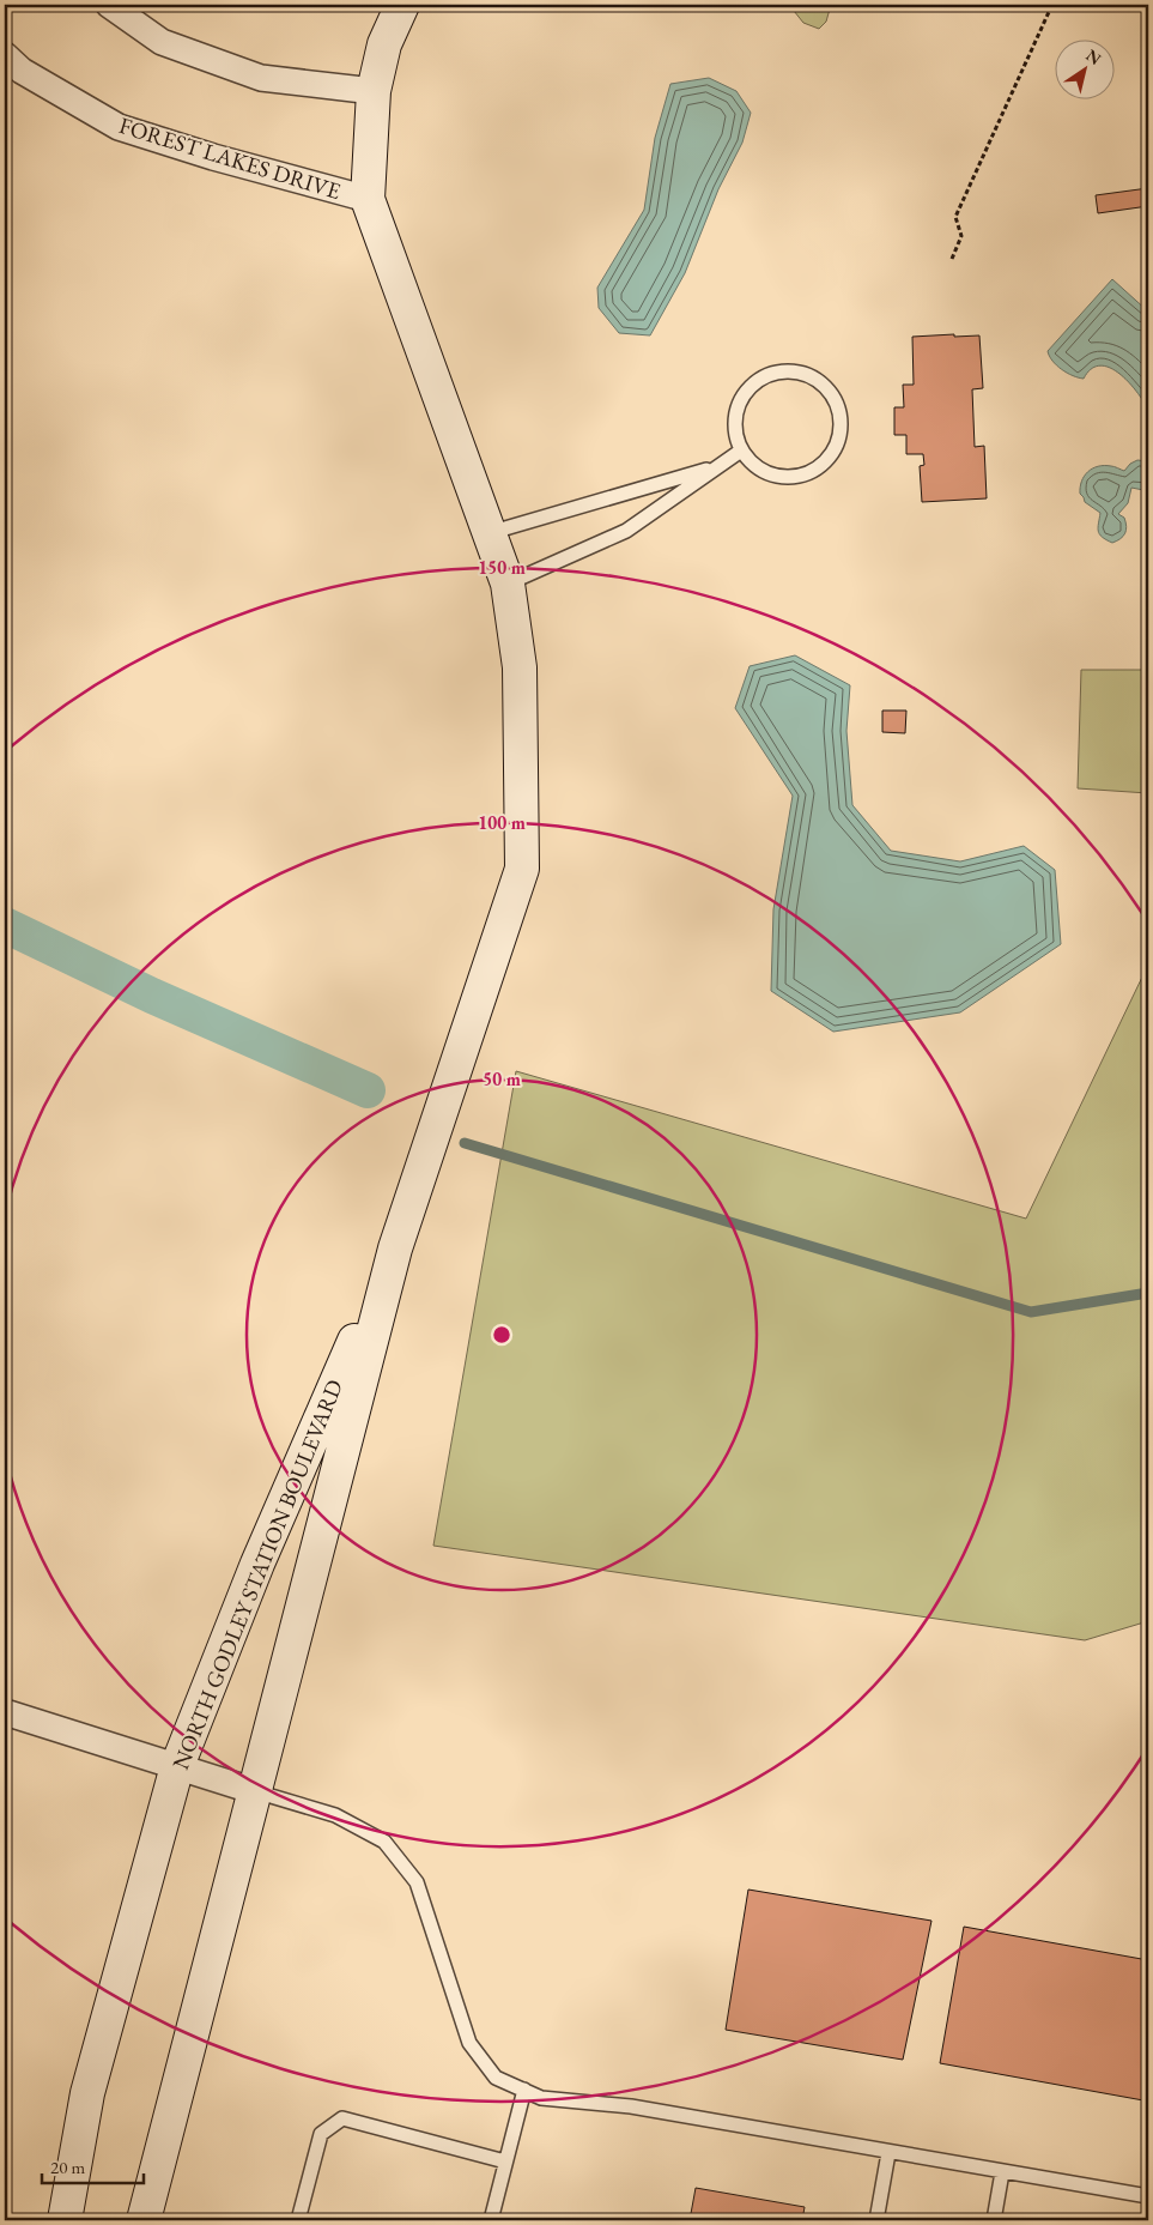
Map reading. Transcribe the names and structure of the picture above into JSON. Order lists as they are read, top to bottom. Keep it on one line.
{"streets":{"street":["FOREST LAKES DRIVE","NORTH GODLEY STATION BOULEVARD"]},"crossings":[["FOREST LAKES DRIVE","NORTH GODLEY STATION BOULEVARD"]],"scale_bar":"20 m","north":"top right","rings":["150 m","100 m","50 m"]}
